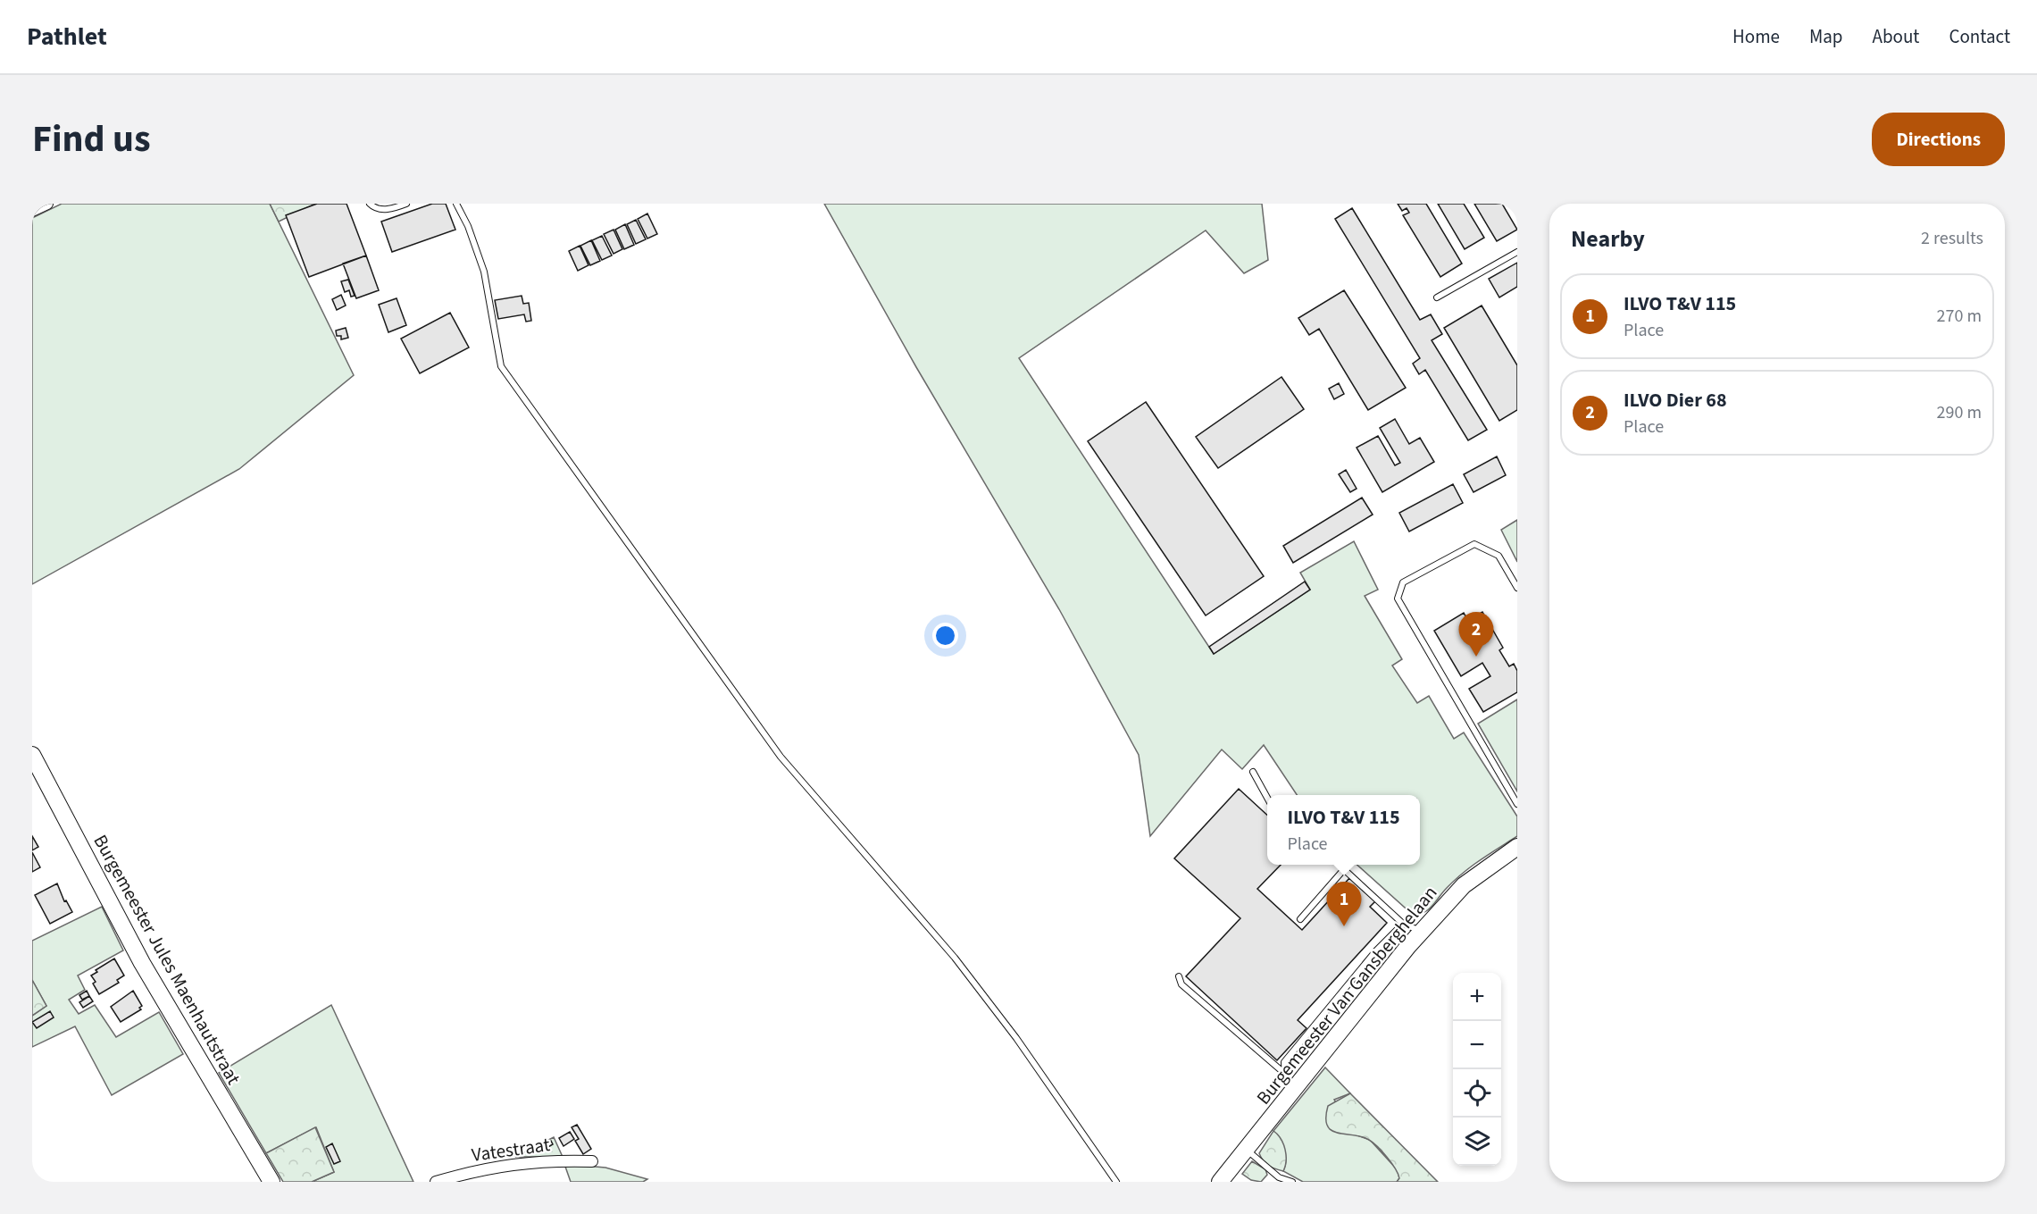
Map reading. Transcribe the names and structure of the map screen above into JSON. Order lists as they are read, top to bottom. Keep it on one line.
{"streets":{"street":["Burgemeester Jules Maenhautstraat","Burgemeester Van Gansberghelaan","Vatestraat"]},"page":{"header":"Pathlet","nav":["Home","Map","About","Contact"],"title":"Find us","buttons":"Directions","heading":["Nearby","2 results"],"list":[{"mark":"1","name":"ILVO T&V 115","note":"Place","value":"270 m"},{"mark":"2","name":"ILVO Dier 68","note":"Place","value":"290 m"}],"pins":["2","1"],"popup":["ILVO T&V 115","Place"],"map_buttons":["+","−"]}}
